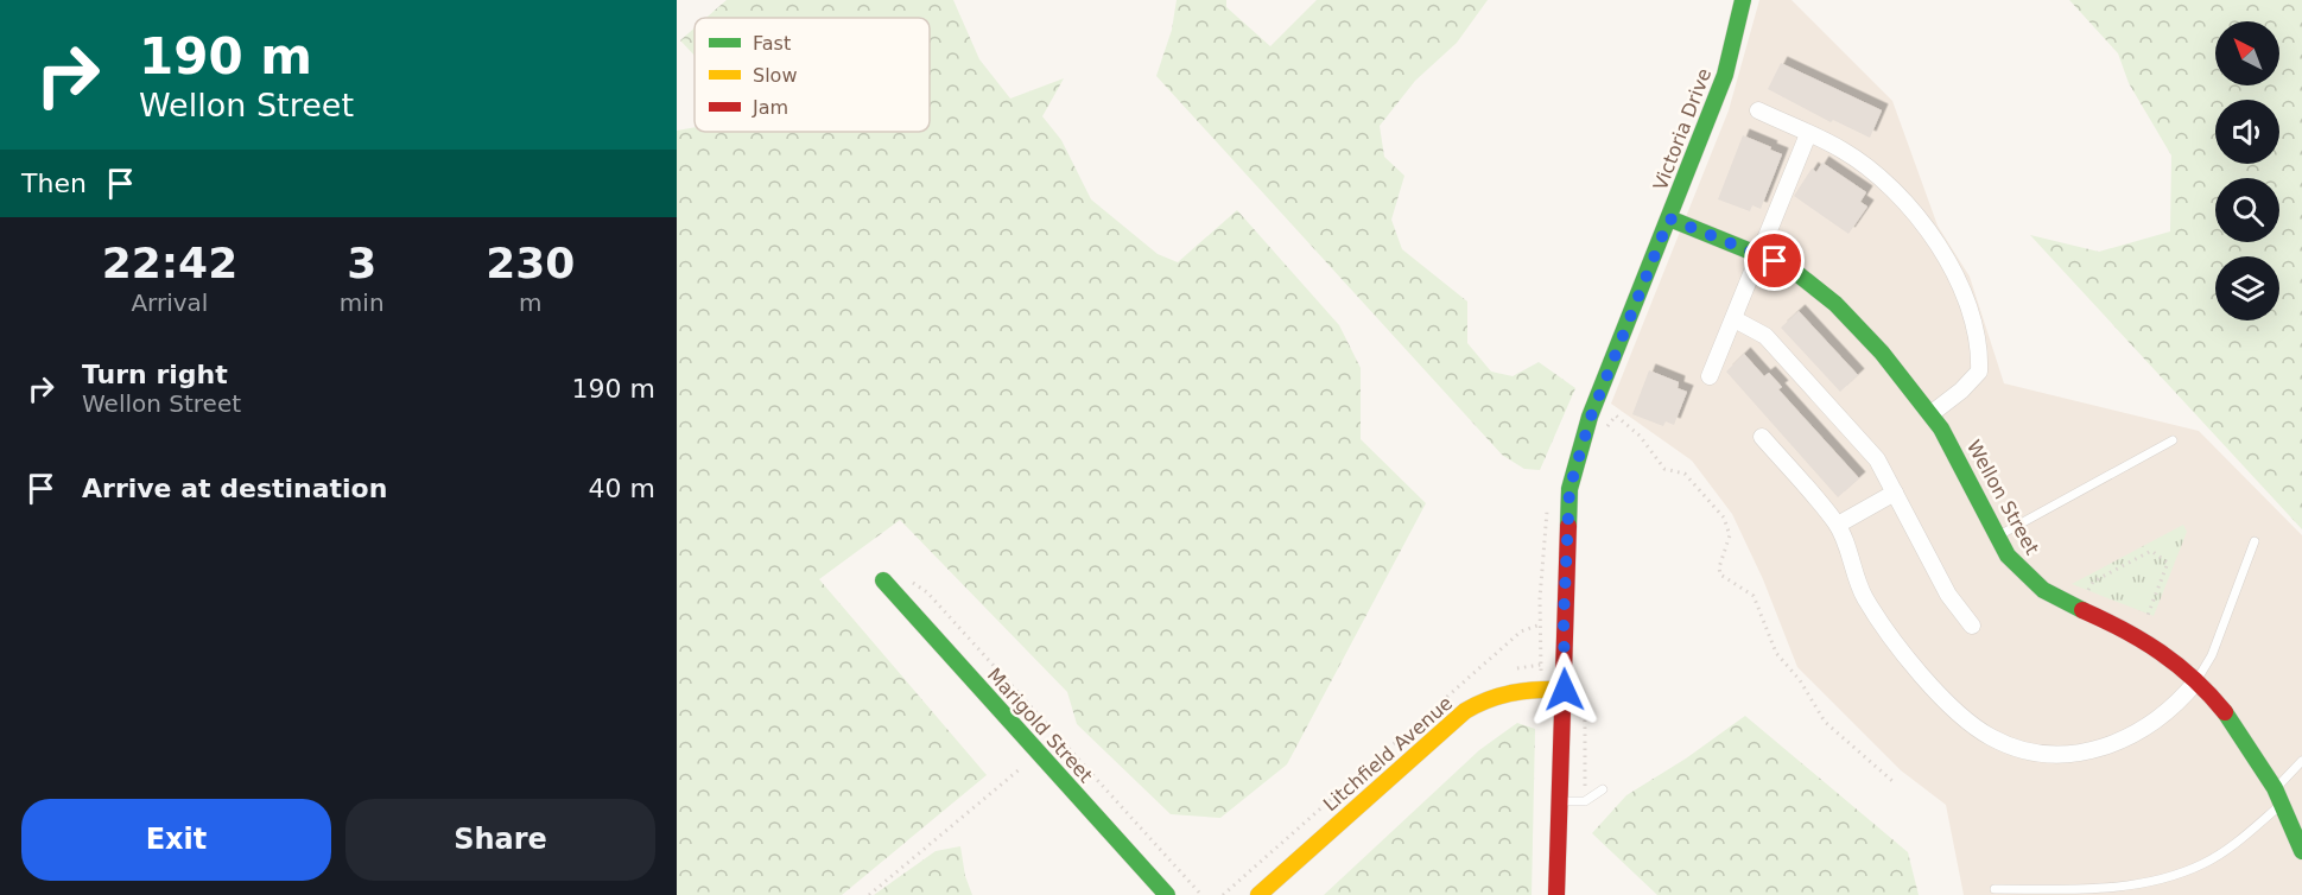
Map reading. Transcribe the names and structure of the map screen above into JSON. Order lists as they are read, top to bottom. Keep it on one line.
{"streets":{"street":["Victoria Drive","Wellon Street","Marigold Street","Litchfield Avenue"]},"crossings":[["Victoria Drive","Wellon Street"],["Victoria Drive","Litchfield Avenue"]],"legend":["Fast","Slow","Jam"],"north":"top left","page":{"turn":["190 m","Wellon Street"],"then":"Then","eta":["22:42","Arrival","3","min","230","m"],"list":[{"name":"Turn right","note":"Wellon Street","value":"190 m"},{"name":"Arrive at destination","value":"40 m"}],"buttons":["Exit","Share"]}}
